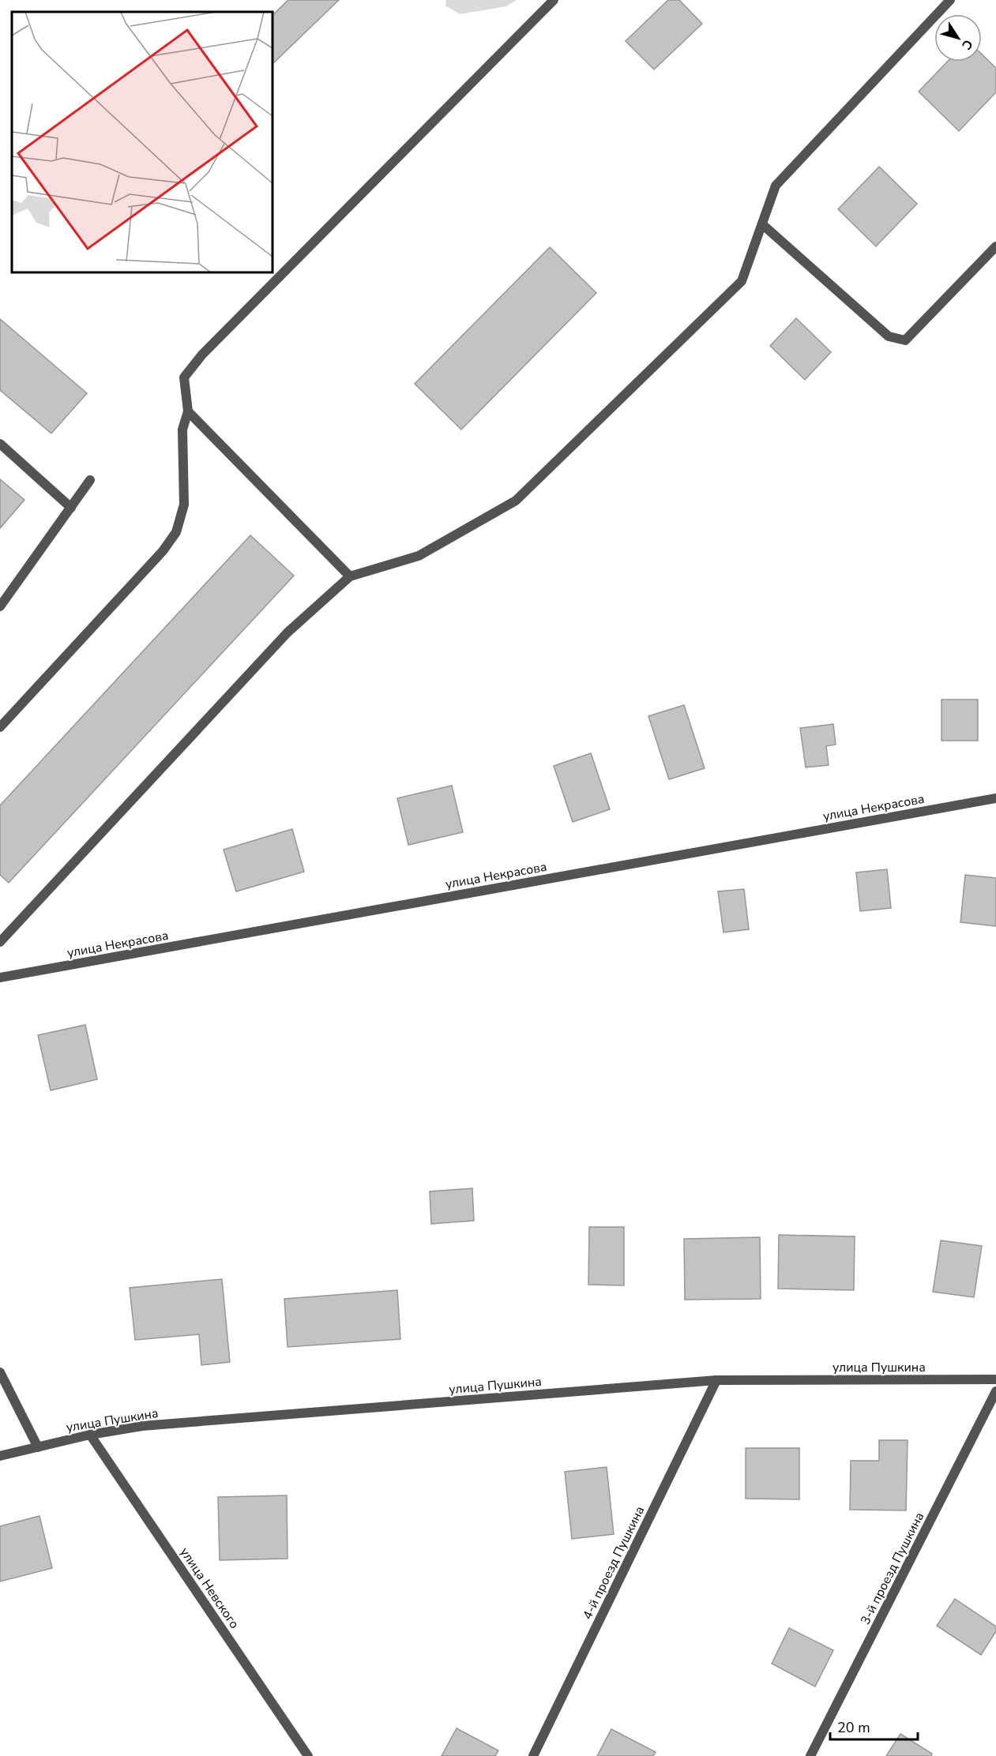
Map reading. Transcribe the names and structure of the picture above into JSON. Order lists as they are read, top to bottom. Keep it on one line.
{"streets":{"street":["улица Некрасова","улица Пушкина","4-й проезд Пушкина","3-й проезд Пушкина","улица Невского"]},"crossings":[["улица Пушкина","4-й проезд Пушкина"],["улица Пушкина","улица Невского"]],"scale_bar":"20 m","north":"bottom right"}
